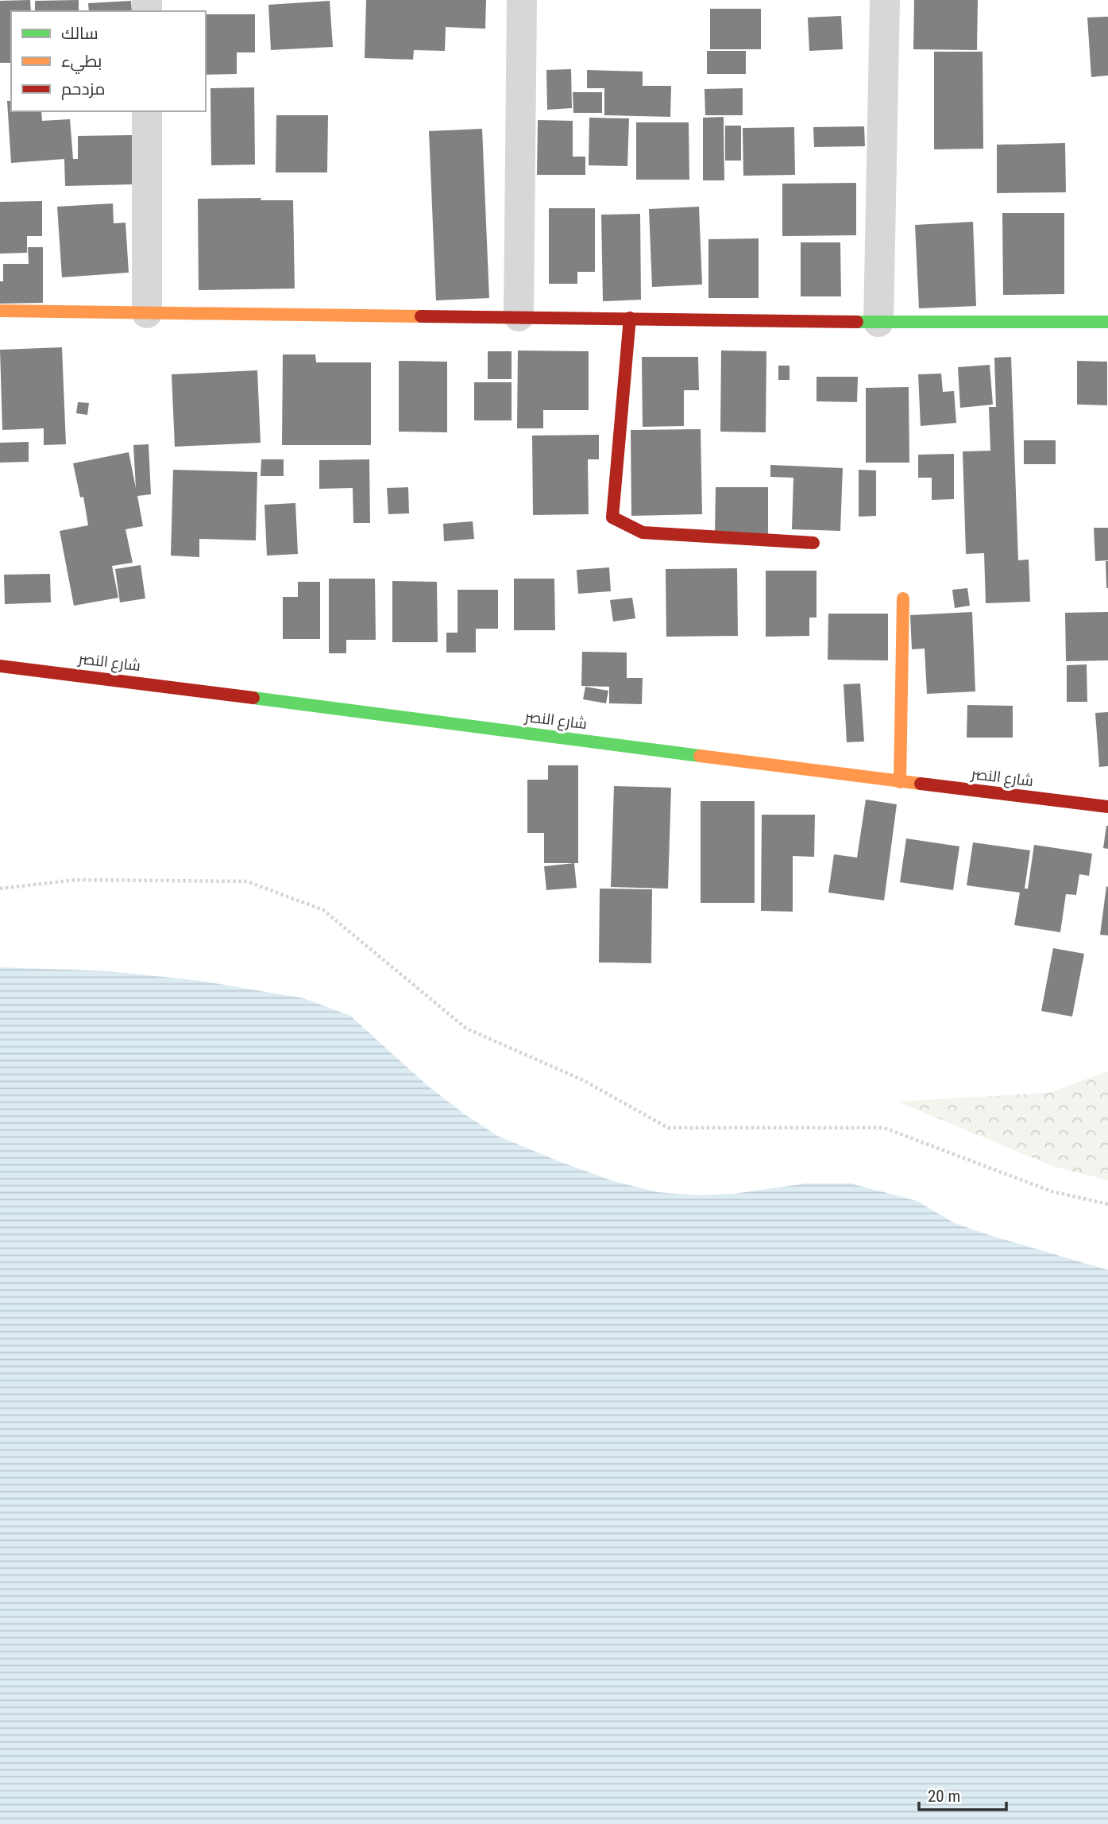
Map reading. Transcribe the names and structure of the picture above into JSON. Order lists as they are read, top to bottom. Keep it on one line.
{"streets":{"street":["شارع النصر"]},"legend":["سالك","بطيء","مزدحم"],"scale_bar":"20 m"}
